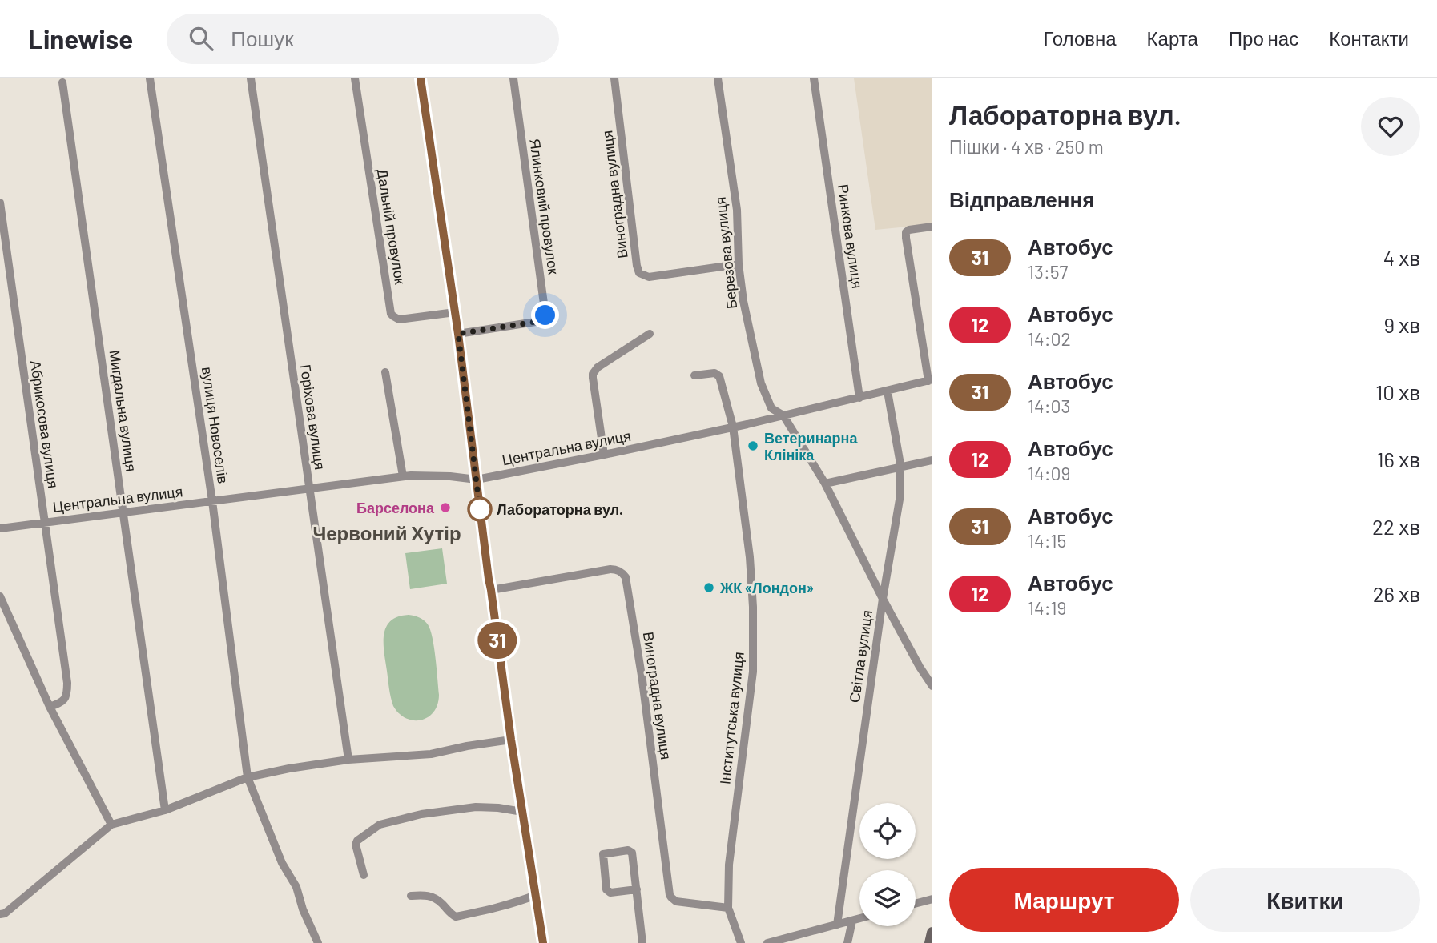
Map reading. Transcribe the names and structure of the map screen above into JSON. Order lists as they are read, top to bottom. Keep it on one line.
{"streets":{"street":["Виноградна вулиця","Ялинковий провулок","Дальній провулок","Ринкова вулиця","Березова вулиця","Мигдальна вулиця","Горіхова вулиця","Абрикосова вулиця","вулиця Новоселів","Центральна вулиця","Світла вулиця","Інститутська вулиця"]},"crossings":[["Виноградна вулиця","Березова вулиця"],["Виноградна вулиця","Інститутська вулиця"],["Ринкова вулиця","Центральна вулиця"],["Березова вулиця","Центральна вулиця"],["Березова вулиця","Світла вулиця"],["Мигдальна вулиця","Центральна вулиця"],["Горіхова вулиця","Центральна вулиця"],["Абрикосова вулиця","Центральна вулиця"],["вулиця Новоселів","Центральна вулиця"],["Центральна вулиця","Світла вулиця"],["Центральна вулиця","Інститутська вулиця"]],"districts":["Червоний Хутір"],"places":["Ветеринарна Клініка","Барселона","Лабораторна вул.","ЖК «Лондон»"],"lines":["bus line 31"],"page":{"header":"Linewise","search":"Пошук","nav":["Головна","Карта","Про нас","Контакти"],"on_map":"31","heading":[["Лабораторна вул.","Пішки · 4 хв · 250 m"],"Відправлення"],"list":[{"mark":"31","name":"Автобус","note":"13:57","value":"4 хв"},{"mark":"12","name":"Автобус","note":"14:02","value":"9 хв"},{"mark":"31","name":"Автобус","note":"14:03","value":"10 хв"},{"mark":"12","name":"Автобус","note":"14:09","value":"16 хв"},{"mark":"31","name":"Автобус","note":"14:15","value":"22 хв"},{"mark":"12","name":"Автобус","note":"14:19","value":"26 хв"}],"buttons":["Маршрут","Квитки"]}}
